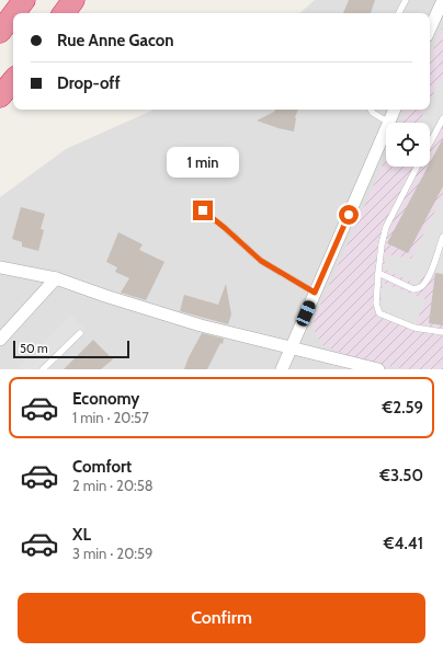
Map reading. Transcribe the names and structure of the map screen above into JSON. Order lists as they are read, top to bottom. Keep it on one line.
{"scale_bar":"50 m","page":{"banner":["Rue Anne Gacon","Drop-off"],"bubble":"1 min","scale":"50 m","list":[{"name":"Economy","note":"1 min · 20:57","value":"€2.59"},{"name":"Comfort","note":"2 min · 20:58","value":"€3.50"},{"name":"XL","note":"3 min · 20:59","value":"€4.41"}],"buttons":"Confirm"}}
